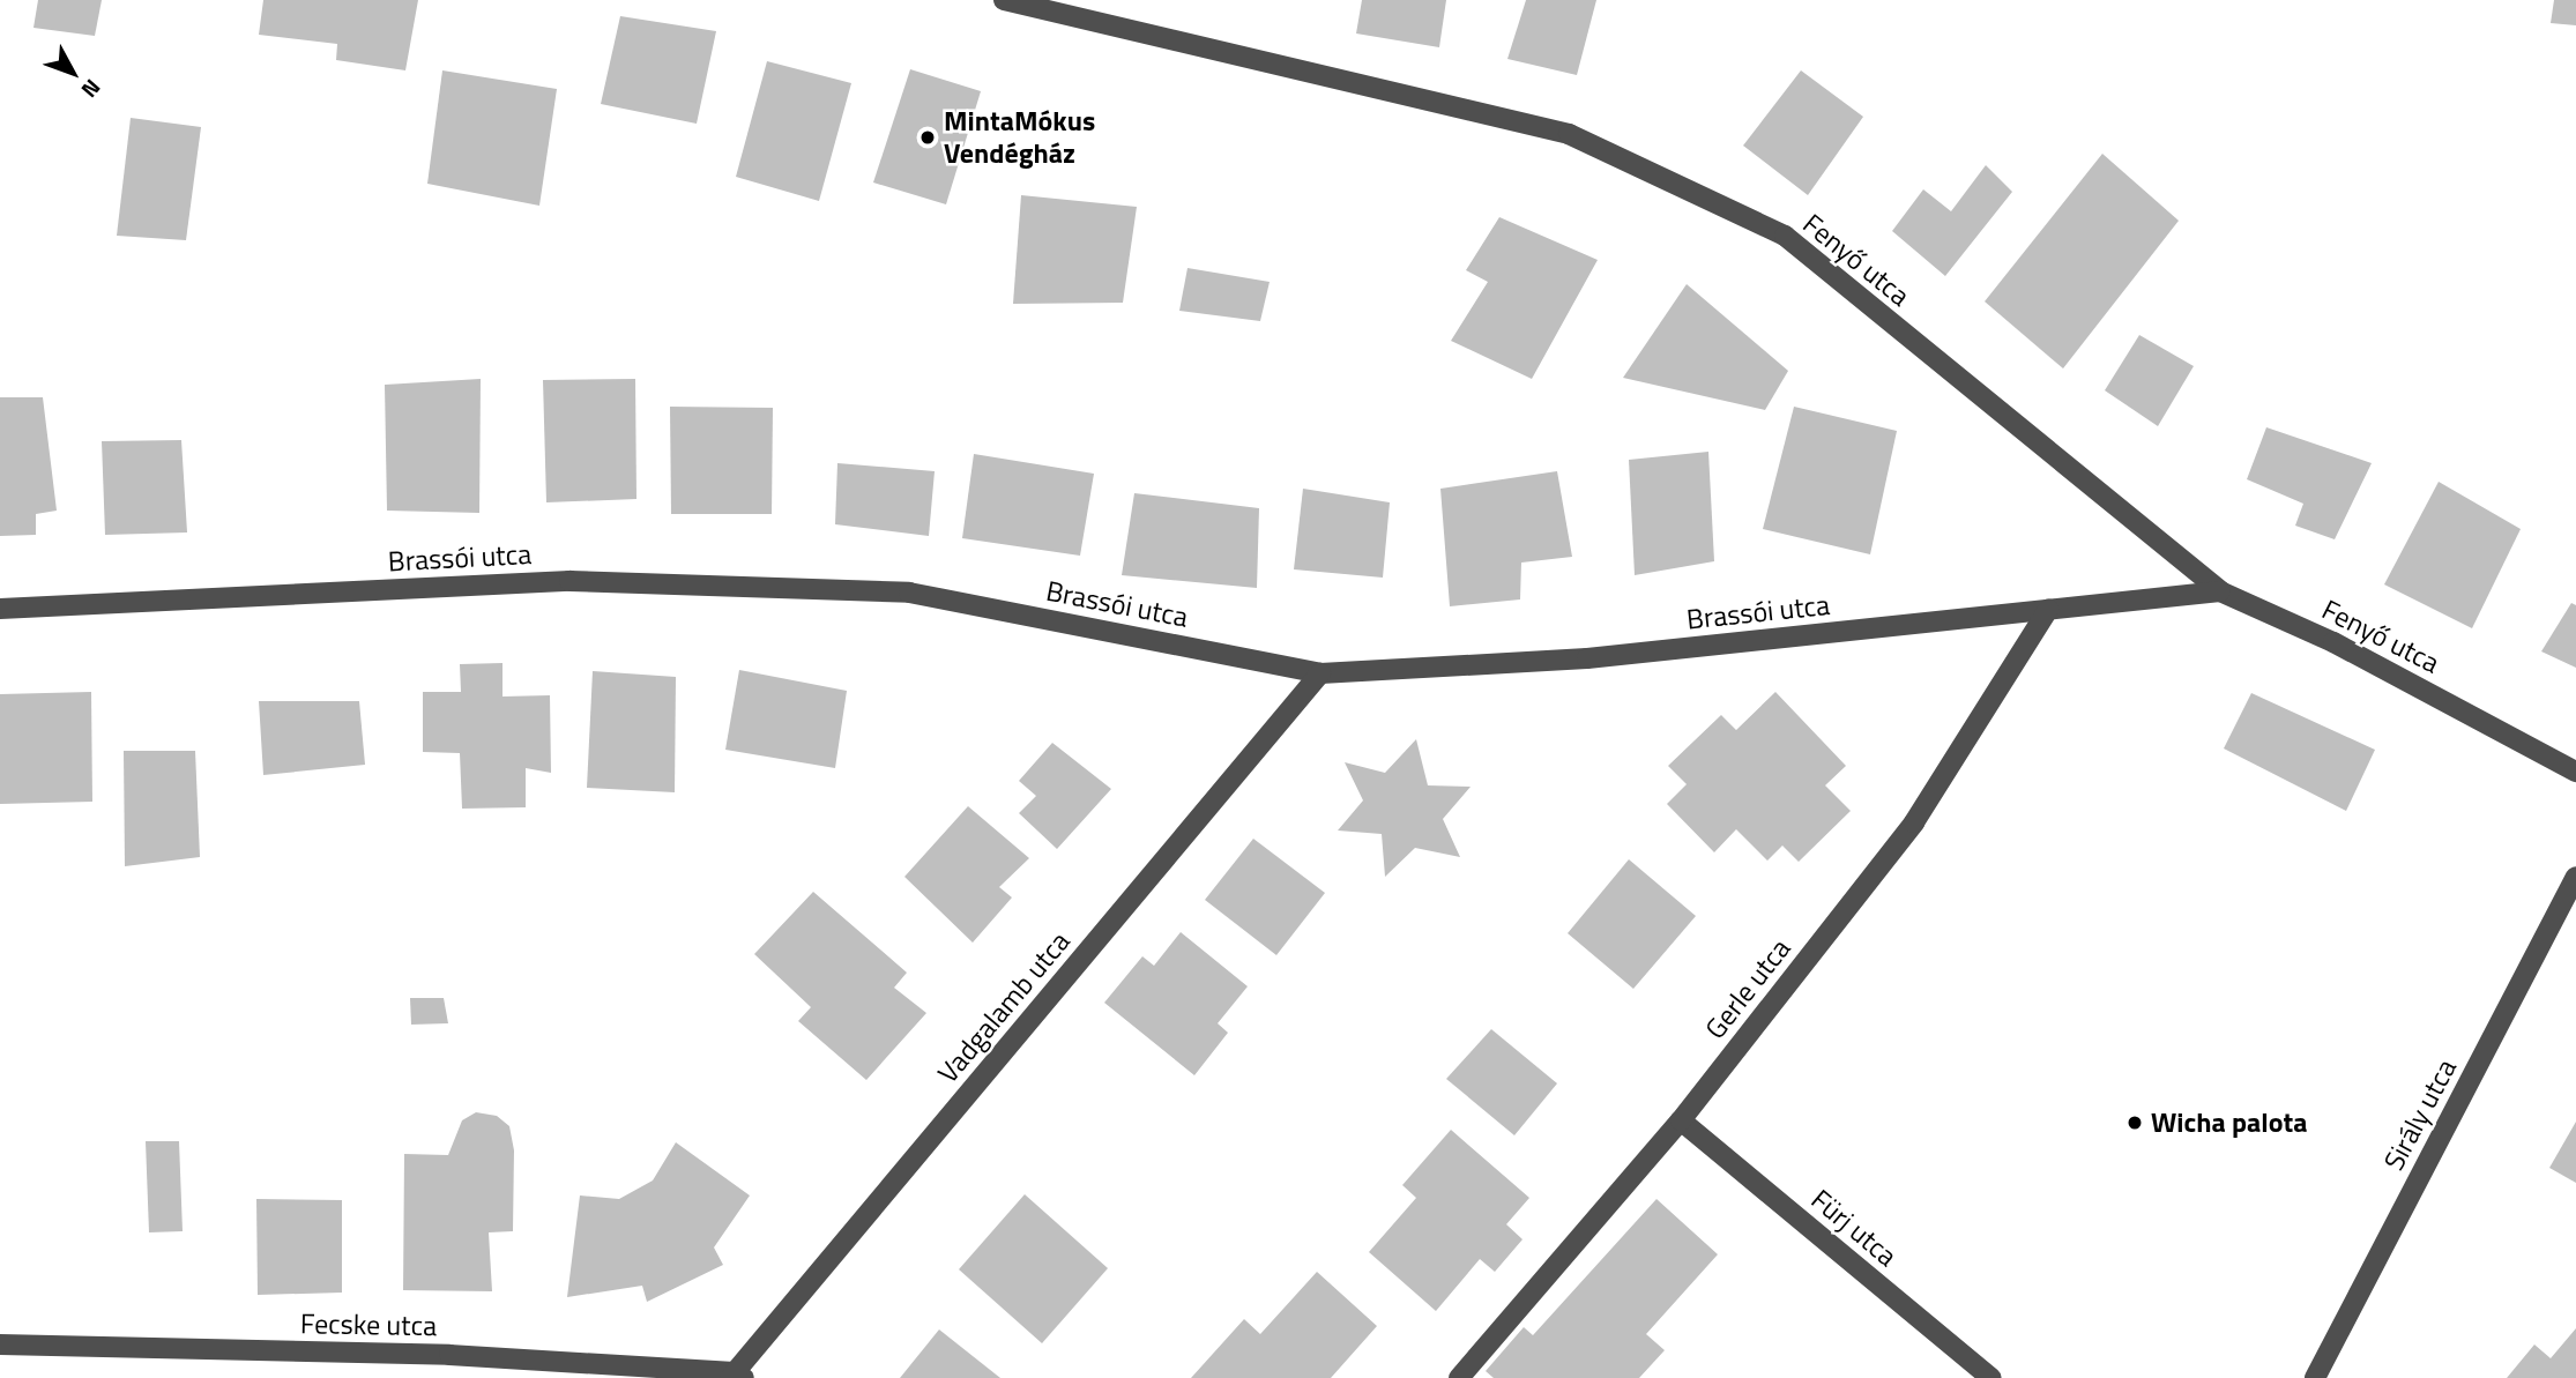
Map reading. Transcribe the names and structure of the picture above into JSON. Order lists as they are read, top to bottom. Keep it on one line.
{"streets":{"street":["Fenyő utca","Brassói utca","Gerle utca","Vadgalamb utca","Sirály utca","Fürj utca","Fecske utca"]},"crossings":[["Fenyő utca","Brassói utca"],["Brassói utca","Gerle utca"],["Brassói utca","Vadgalamb utca"],["Gerle utca","Fürj utca"],["Vadgalamb utca","Fecske utca"]],"places":["MintaMókus Vendégház","Wicha palota"],"north":"bottom right"}
